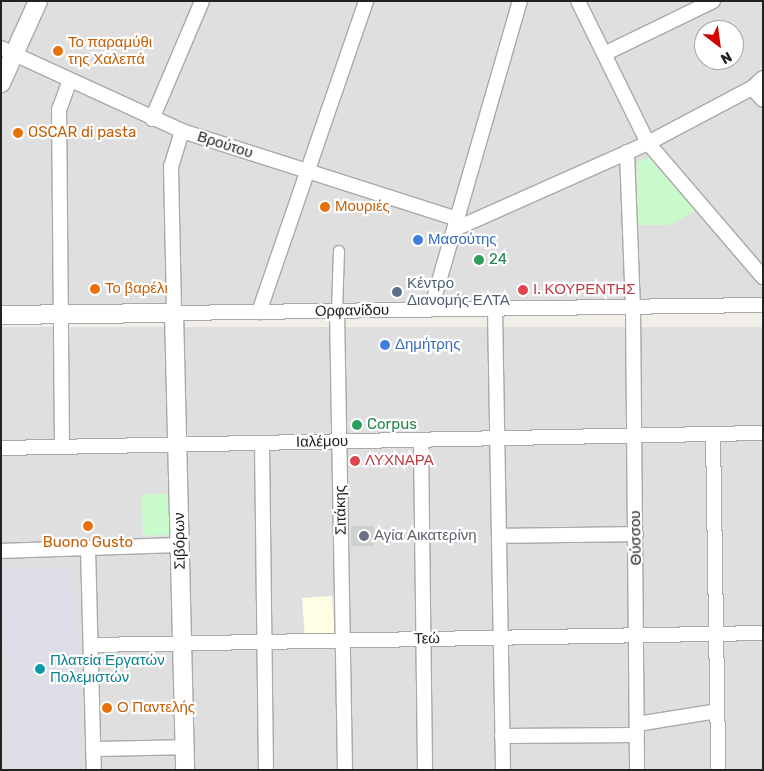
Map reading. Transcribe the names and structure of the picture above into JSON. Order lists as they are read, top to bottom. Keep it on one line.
{"streets":{"street":["Βρούτου","Ορφανίδου","Ιαλέμου","Σιτάκης","Θύσσου","Σιβόρων","Τεώ"]},"crossings":[["Ορφανίδου","Σιτάκης"],["Ορφανίδου","Θύσσου"],["Ορφανίδου","Σιβόρων"],["Ιαλέμου","Σιτάκης"],["Ιαλέμου","Θύσσου"],["Ιαλέμου","Σιβόρων"],["Σιτάκης","Τεώ"],["Θύσσου","Τεώ"],["Σιβόρων","Τεώ"]],"places":["Το παραμύθι της Χαλεπά","OSCAR di pasta","Μουριές","Μασούτης","24","Το βαρέλι","Ι. ΚΟΥΡΕΝΤΗΣ","Κέντρο Διανομής ΕΛΤΑ","Δημήτρης","Corpus","ΛΥΧΝΑΡΑ","Buono Gusto","Αγία Αικατερίνη","Πλατεία Εργατών Πολεμιστών","Ο Παντελής"],"north":"bottom right"}
